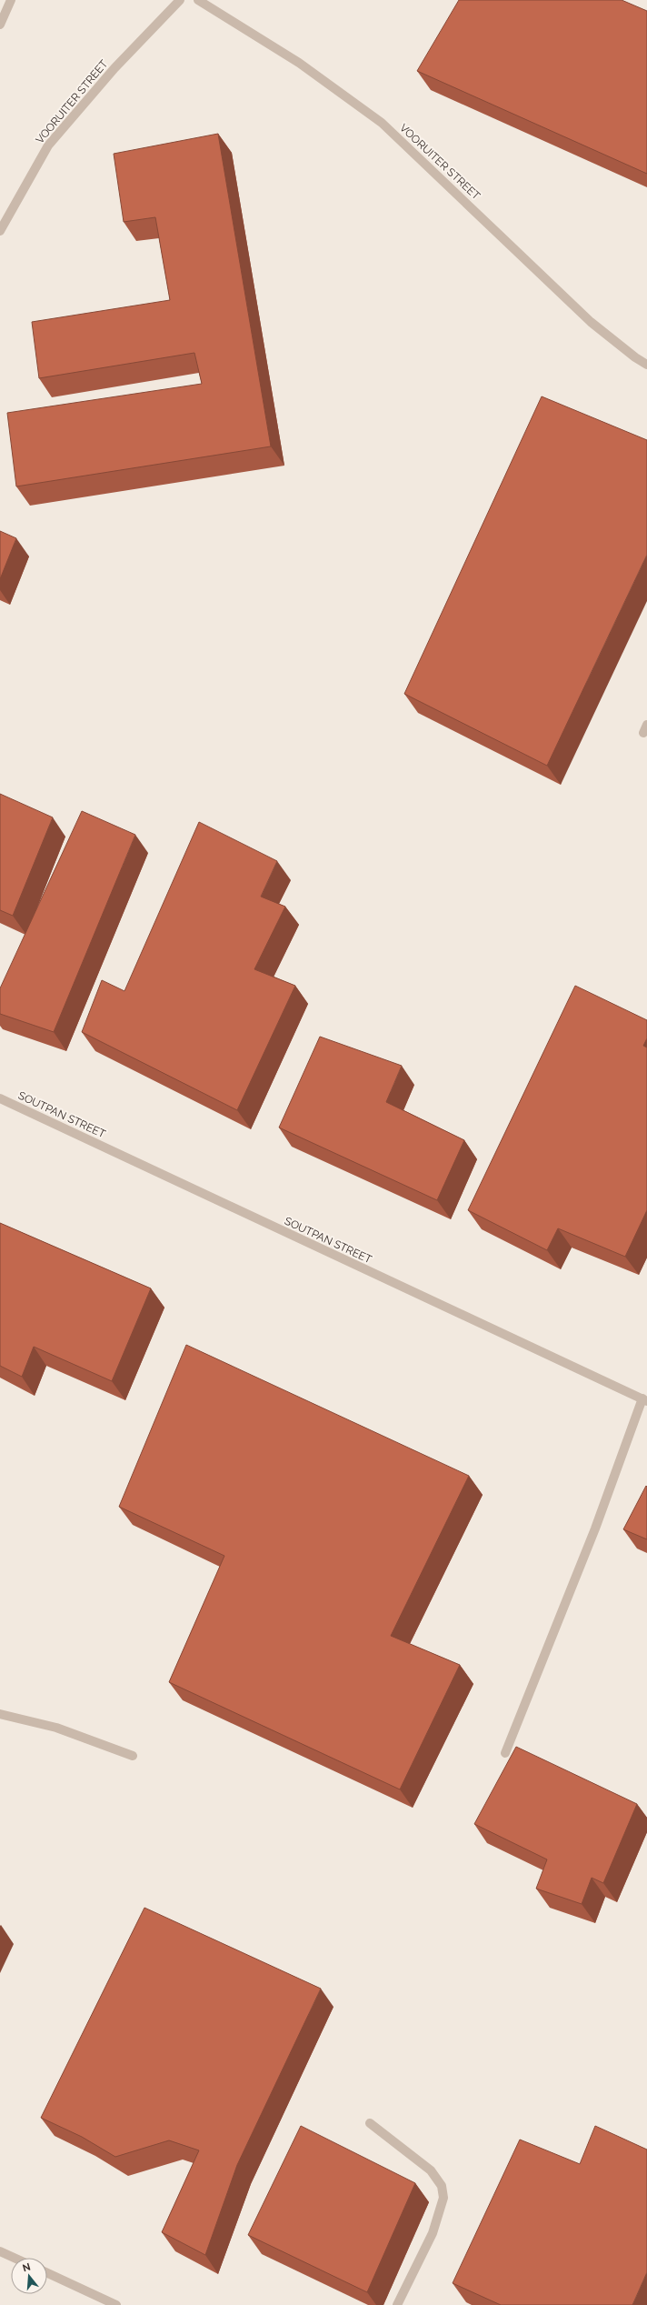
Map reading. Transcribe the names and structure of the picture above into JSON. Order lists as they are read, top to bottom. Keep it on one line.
{"streets":{"street":["VOORUITER STREET","SOUTPAN STREET"]},"north":"top"}
